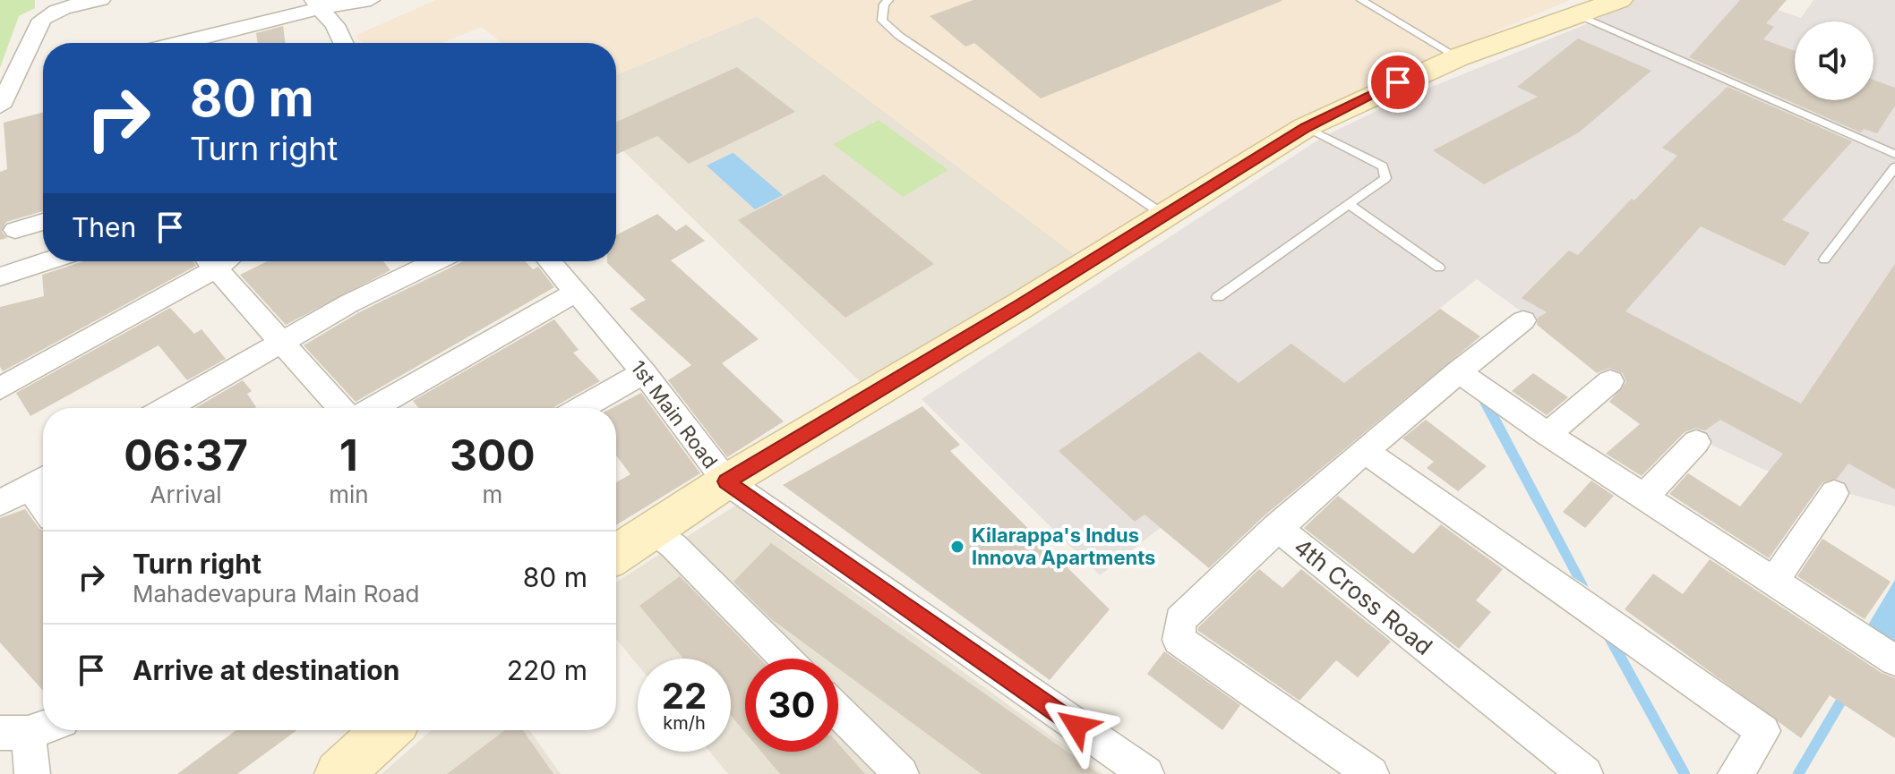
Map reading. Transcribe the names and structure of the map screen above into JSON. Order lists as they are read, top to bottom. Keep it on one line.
{"streets":{"street":["1st Main Road","4th Cross Road"]},"places":["Kilarappa's Indus Innova Apartments"],"page":{"turn":["80 m","Turn right"],"then":"Then","eta":["06:37","Arrival","1","min","300","m"],"list":[{"name":"Turn right","note":"Mahadevapura Main Road","value":"80 m"},{"name":"Arrive at destination","value":"220 m"}],"speed":"22 km/h","limit":"30"}}
